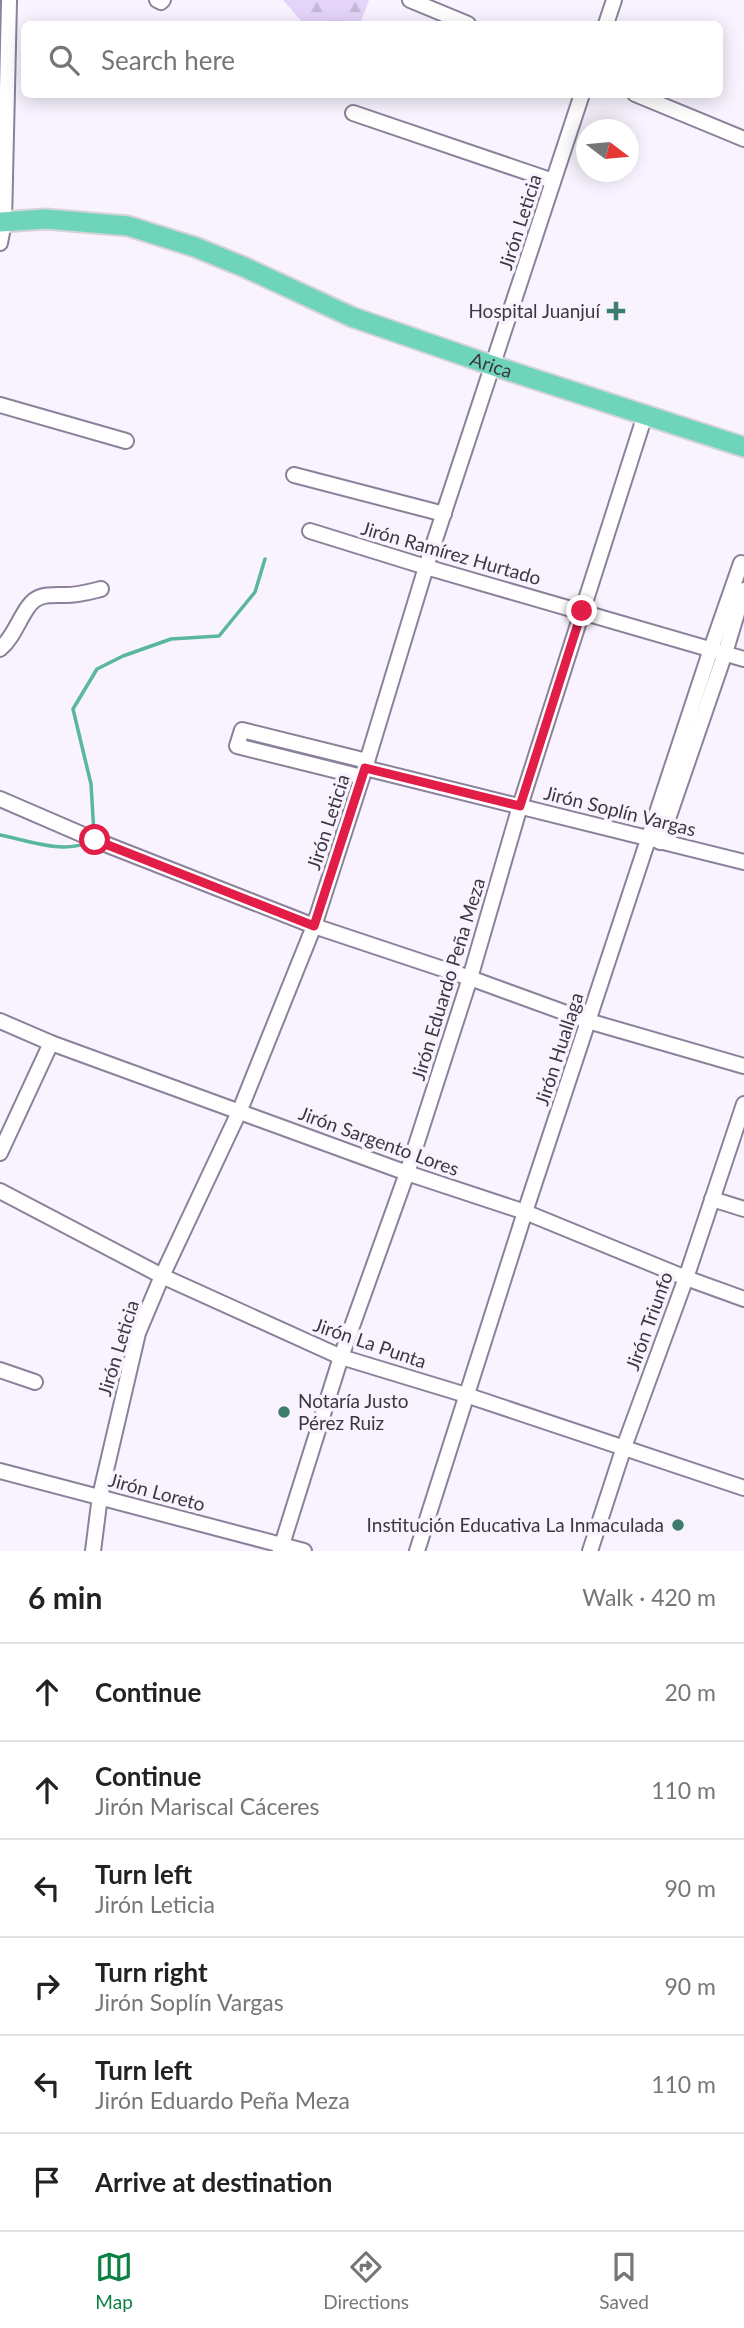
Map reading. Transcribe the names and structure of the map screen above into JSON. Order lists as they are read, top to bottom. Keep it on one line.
{"streets":{"highway":["Arica"],"street":["Jirón Leticia","Jirón Ramírez Hurtado","Jirón Soplín Vargas","Jirón Eduardo Peña Meza","Jirón Huallaga","Jirón Sargento Lores","Jirón Triunfo","Jirón La Punta","Jirón Loreto"]},"crossings":[["Jirón Leticia","Arica"],["Jirón Leticia","Jirón Ramírez Hurtado"],["Jirón Leticia","Jirón Soplín Vargas"],["Jirón Leticia","Jirón Sargento Lores"],["Jirón Leticia","Jirón La Punta"],["Jirón Leticia","Jirón Loreto"],["Arica","Jirón Eduardo Peña Meza"],["Jirón Ramírez Hurtado","Jirón Eduardo Peña Meza"],["Jirón Ramírez Hurtado","Jirón Huallaga"],["Jirón Soplín Vargas","Jirón Eduardo Peña Meza"],["Jirón Soplín Vargas","Jirón Huallaga"],["Jirón Eduardo Peña Meza","Jirón Sargento Lores"],["Jirón Eduardo Peña Meza","Jirón La Punta"],["Jirón Eduardo Peña Meza","Jirón Loreto"],["Jirón Huallaga","Jirón Sargento Lores"],["Jirón Huallaga","Jirón La Punta"],["Jirón Sargento Lores","Jirón Triunfo"],["Jirón Triunfo","Jirón La Punta"]],"places":{"health":["Hospital Juanjuí"],"other":["Notaría Justo Pérez Ruiz","Institución Educativa La Inmaculada"]},"north":"right","page":{"search":"Search here","heading":["6 min","Walk · 420 m"],"list":[["Continue","20 m"],["Continue","Jirón Mariscal Cáceres","110 m"],["Turn left","Jirón Leticia","90 m"],["Turn right","Jirón Soplín Vargas","90 m"],["Turn left","Jirón Eduardo Peña Meza","110 m"],"Arrive at destination"],"nav":["Map","Directions","Saved"]}}
